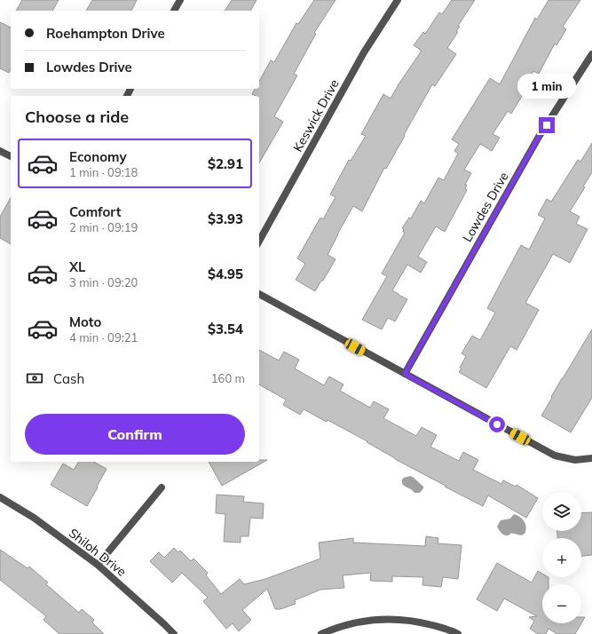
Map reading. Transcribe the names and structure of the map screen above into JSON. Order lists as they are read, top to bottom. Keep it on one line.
{"streets":{"street":["Keswick Drive","Lowdes Drive","Shiloh Drive"]},"page":{"banner":["Roehampton Drive","Lowdes Drive"],"bubble":"1 min","heading":"Choose a ride","list":[{"name":"Economy","note":"1 min · 09:18","value":"$2.91"},{"name":"Comfort","note":"2 min · 09:19","value":"$3.93"},{"name":"XL","note":"3 min · 09:20","value":"$4.95"},{"name":"Moto","note":"4 min · 09:21","value":"$3.54"}],"pay":["Cash","160 m"],"buttons":"Confirm","map_buttons":["+","−"]}}
